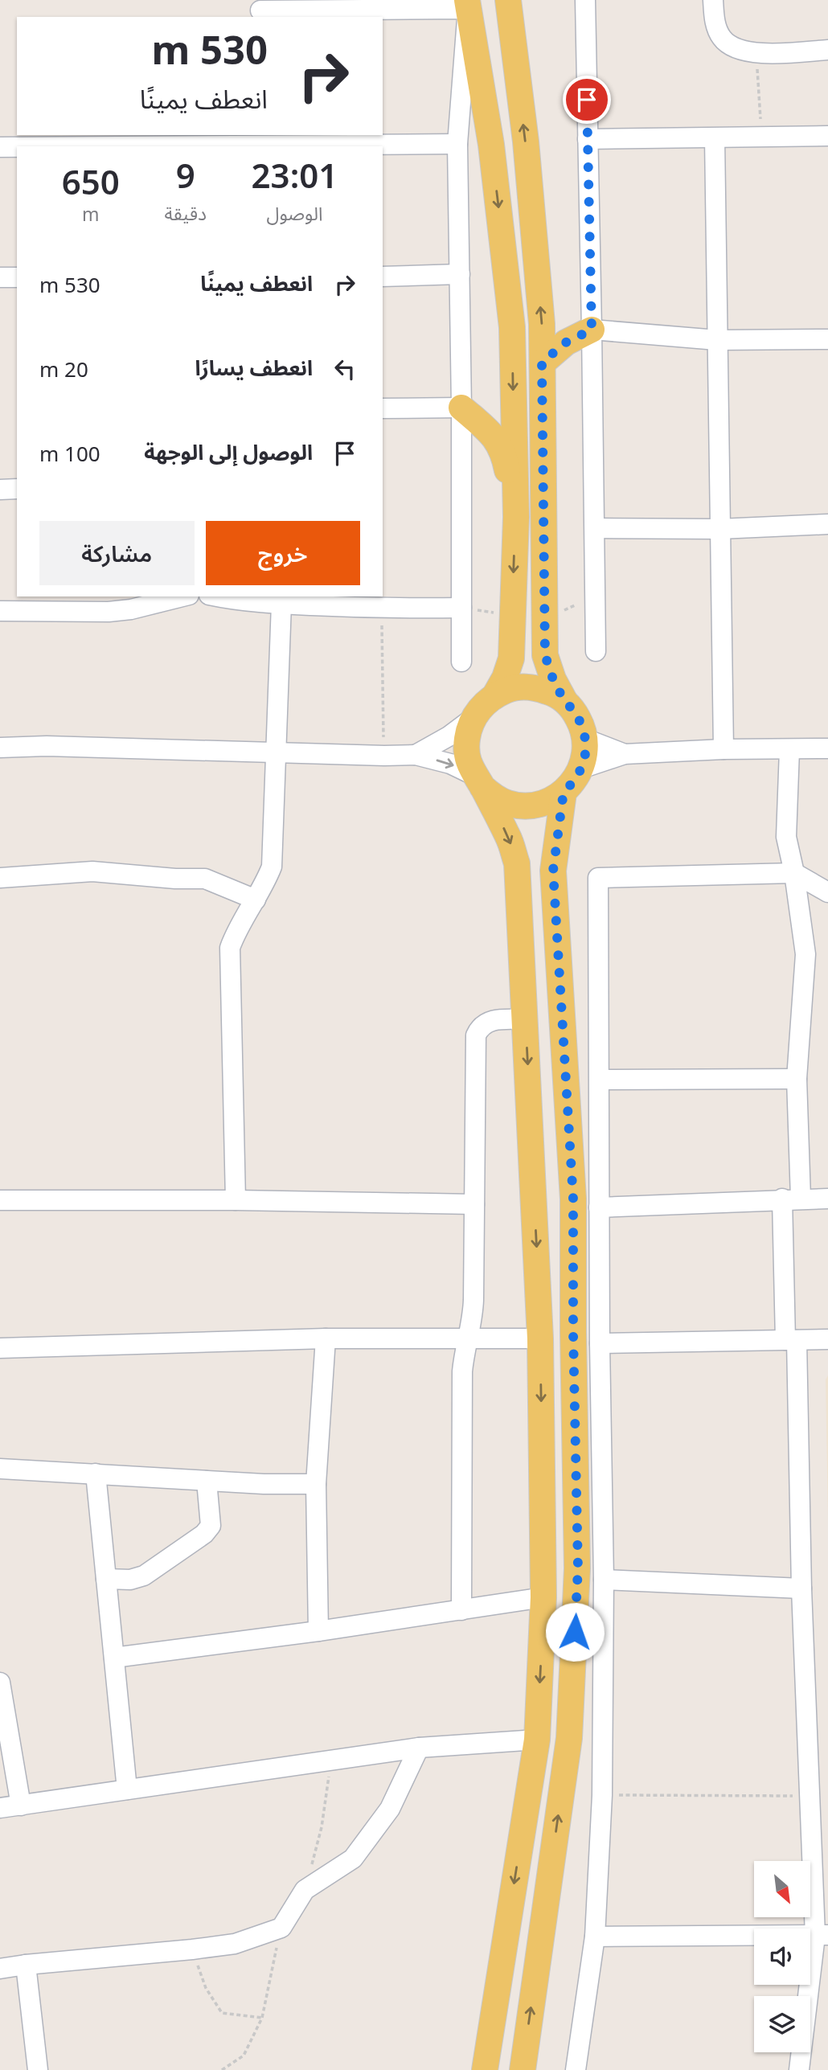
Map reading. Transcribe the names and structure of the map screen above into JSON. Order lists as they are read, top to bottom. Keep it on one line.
{"north":"bottom right","page":{"turn":["530 m","انعطف يمينًا"],"eta":["23:01","الوصول","9","دقيقة","650","m"],"list":[{"name":"انعطف يمينًا","value":"530 m"},{"name":"انعطف يسارًا","value":"20 m"},{"name":"الوصول إلى الوجهة","value":"100 m"}],"buttons":["خروج","مشاركة"]}}
